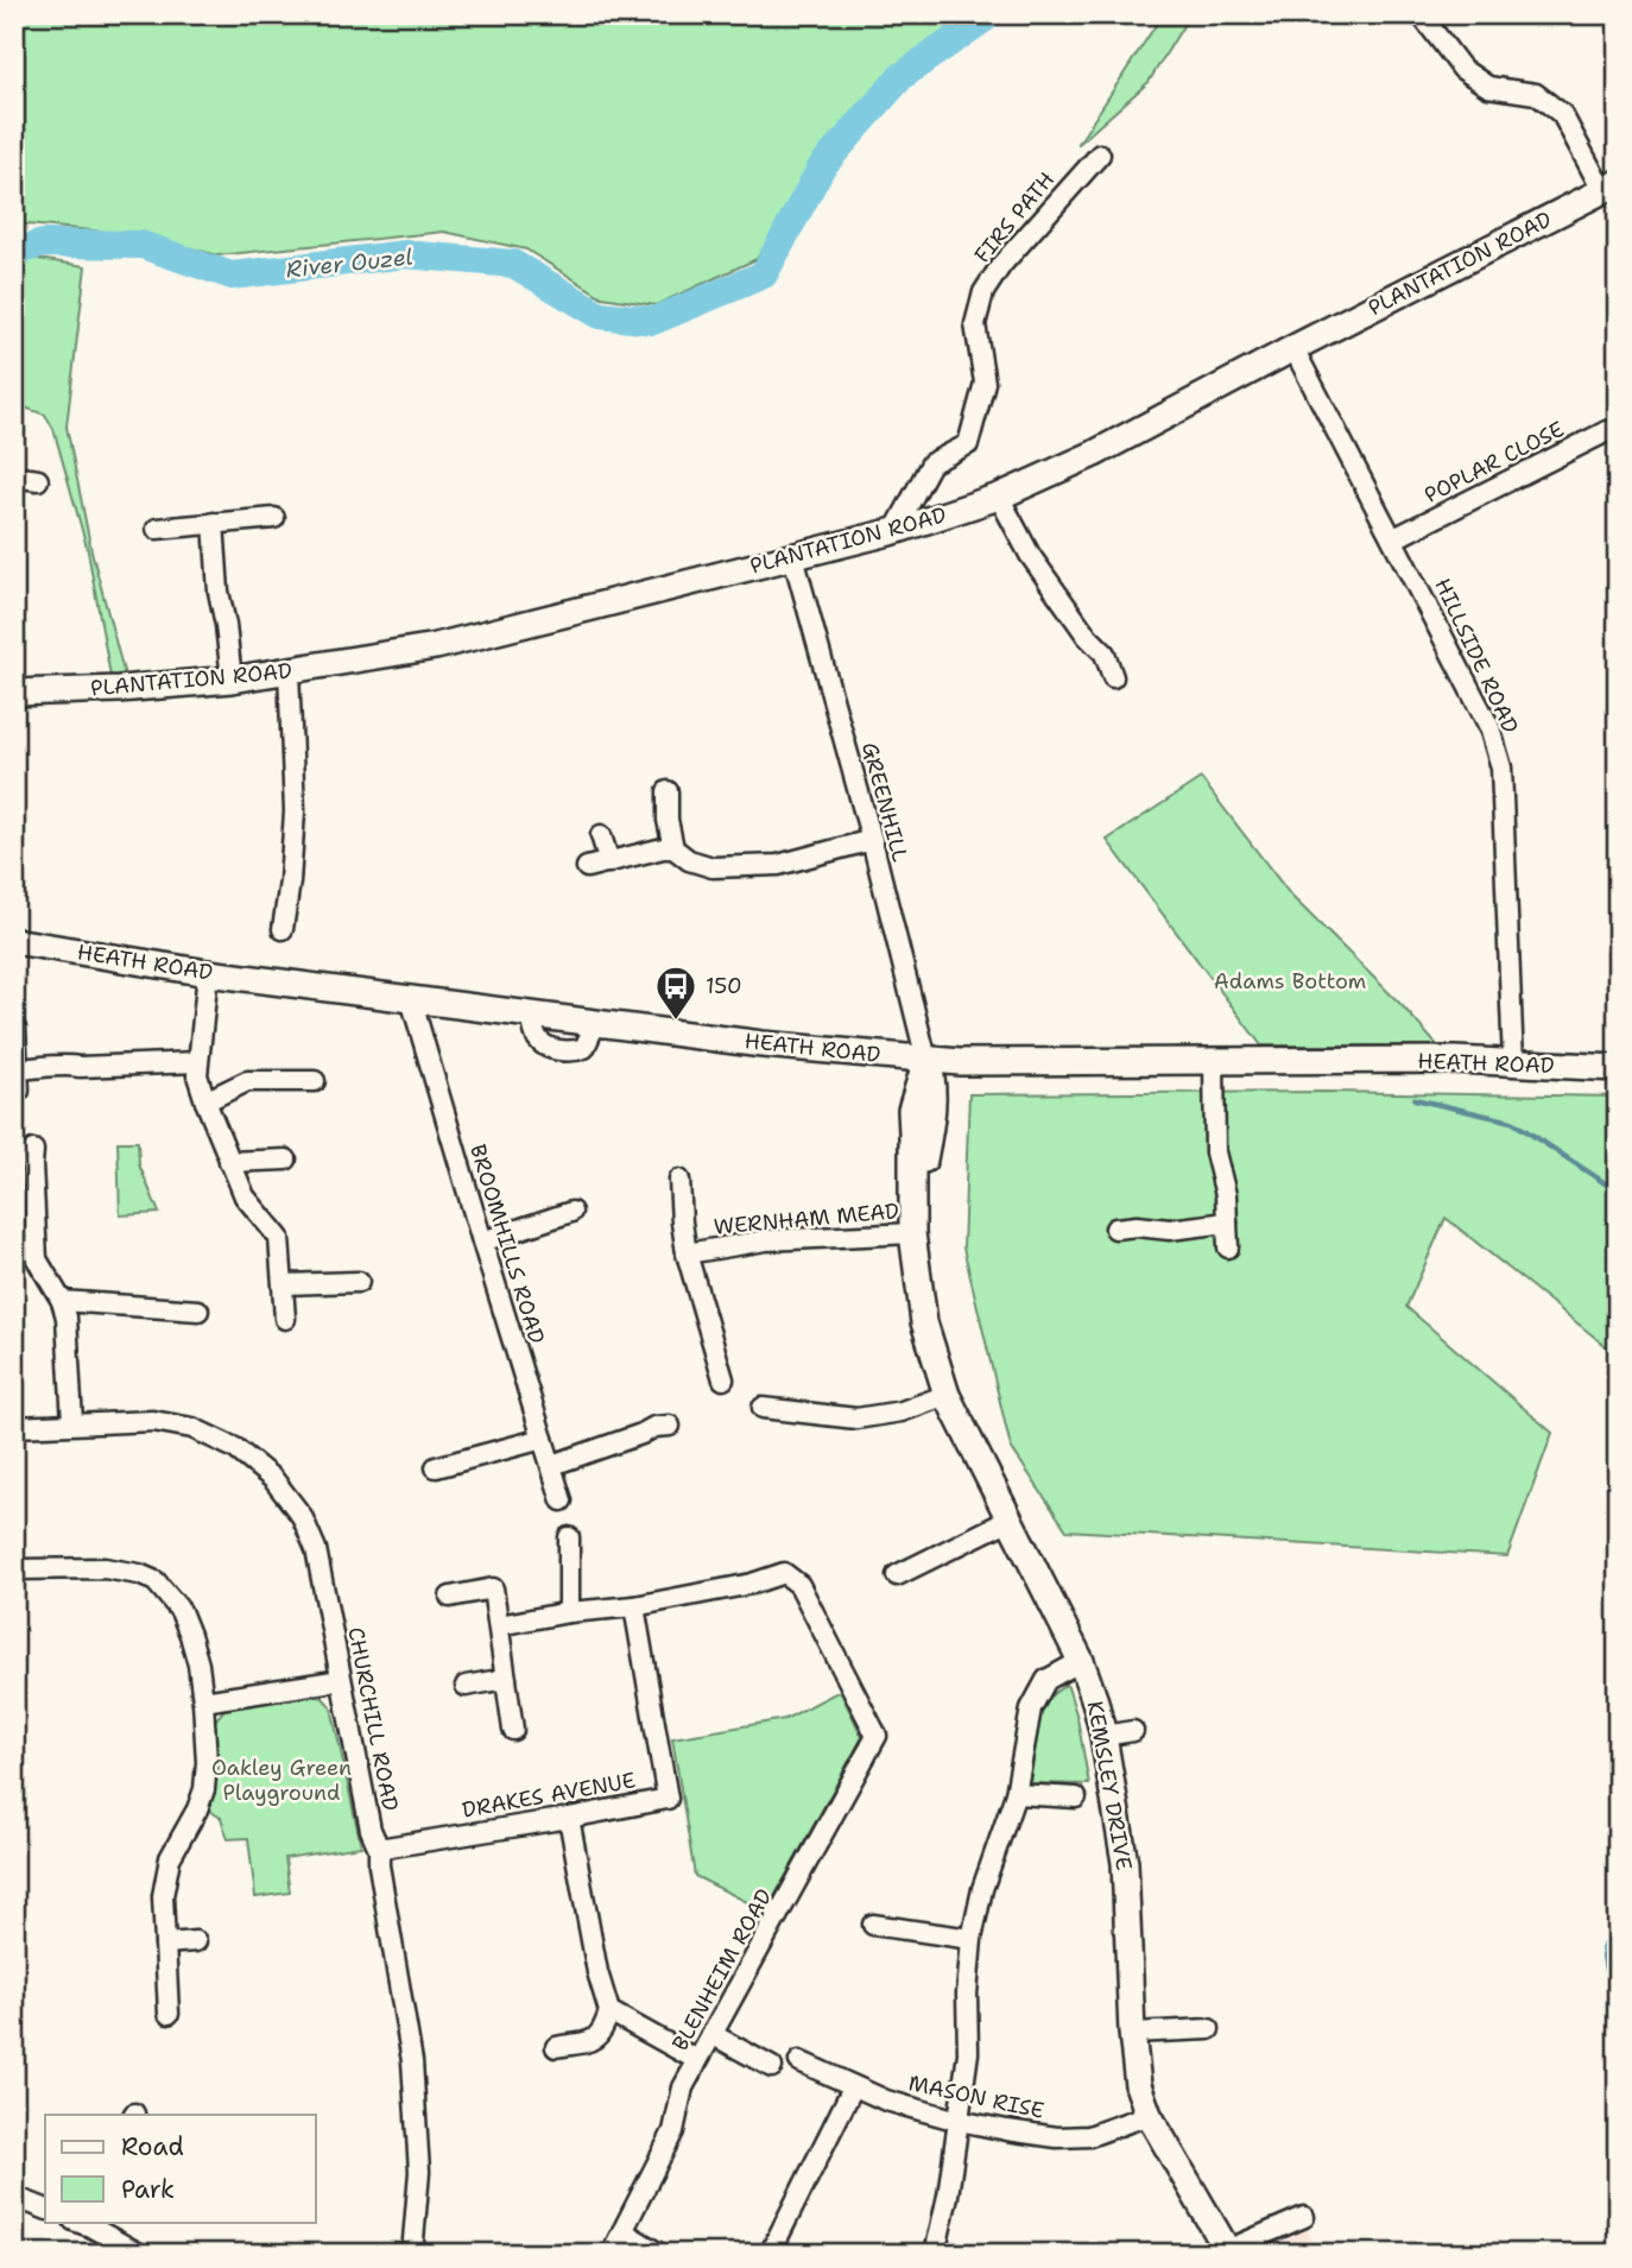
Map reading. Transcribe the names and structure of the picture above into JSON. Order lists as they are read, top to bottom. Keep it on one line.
{"streets":{"street":["FIRS PATH","PLANTATION ROAD","POPLAR CLOSE","HILLSIDE ROAD","GREENHILL","HEATH ROAD","WERNHAM MEAD","BROOMHILLS ROAD","CHURCHILL ROAD","KEMSLEY DRIVE","DRAKES AVENUE","BLENHEIM ROAD","MASON RISE"]},"crossings":[["FIRS PATH","PLANTATION ROAD"],["PLANTATION ROAD","HILLSIDE ROAD"],["PLANTATION ROAD","GREENHILL"],["POPLAR CLOSE","HILLSIDE ROAD"],["HILLSIDE ROAD","HEATH ROAD"],["GREENHILL","HEATH ROAD"],["GREENHILL","KEMSLEY DRIVE"],["HEATH ROAD","BROOMHILLS ROAD"],["HEATH ROAD","KEMSLEY DRIVE"],["WERNHAM MEAD","KEMSLEY DRIVE"],["CHURCHILL ROAD","DRAKES AVENUE"],["KEMSLEY DRIVE","MASON RISE"],["DRAKES AVENUE","BLENHEIM ROAD"]],"water":["River Ouzel"],"parks":["Adams Bottom","Oakley Green Playground"],"places":{"bus stop":["150"]},"legend":["Road","Park"]}
